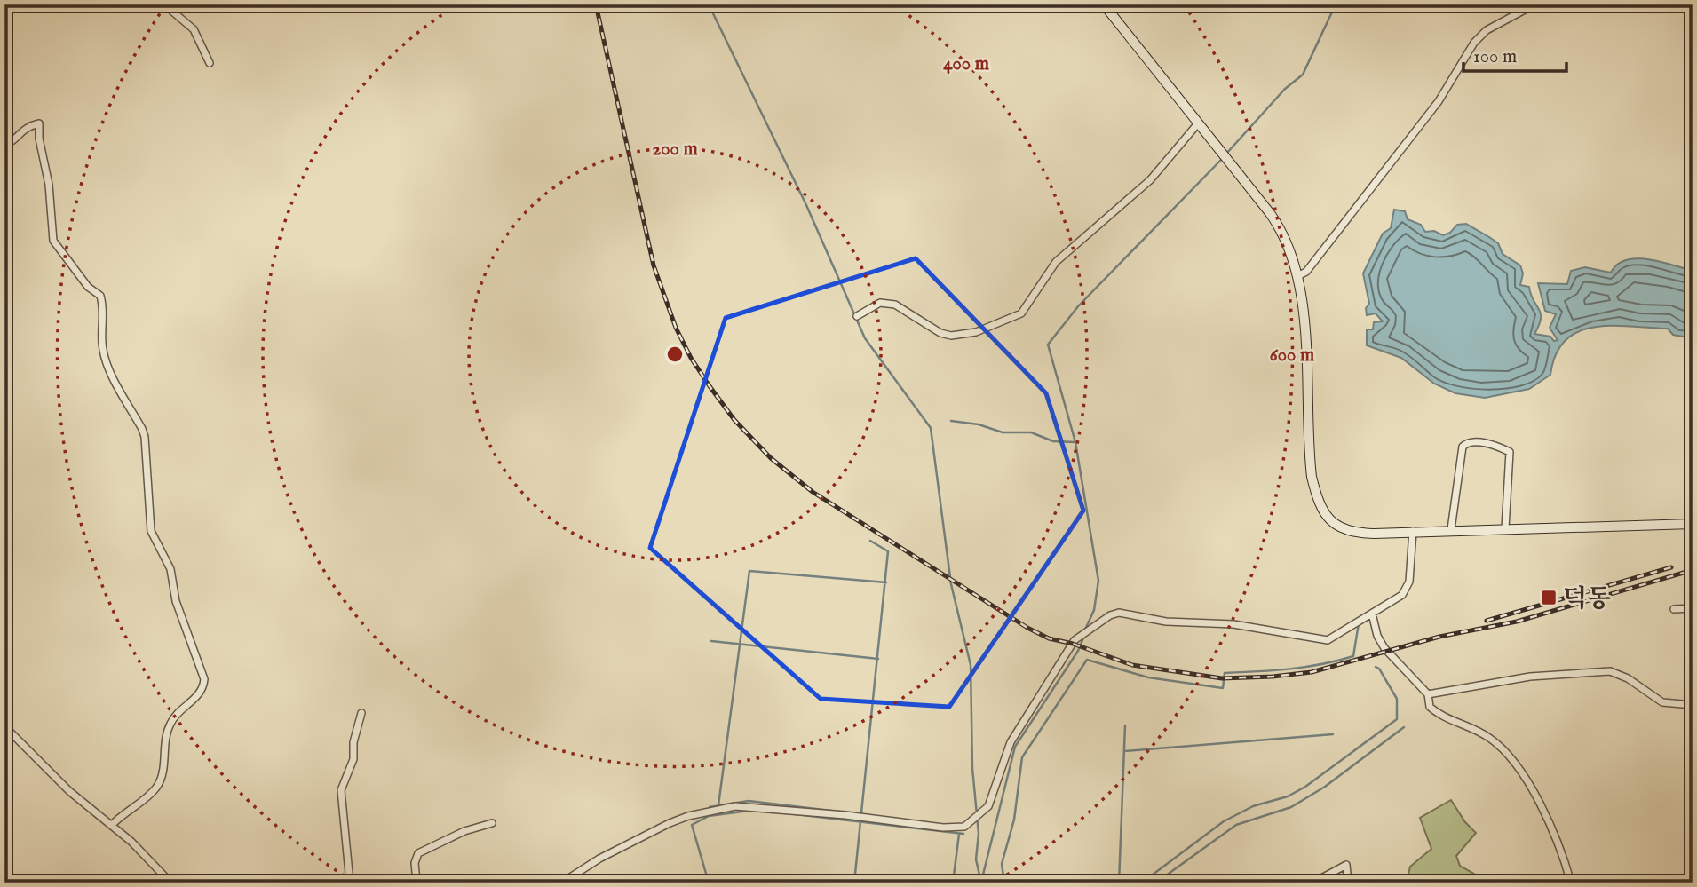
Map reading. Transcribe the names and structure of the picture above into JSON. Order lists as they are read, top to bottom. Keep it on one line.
{"places":{"transit":["덕동"]},"scale_bar":"100 m","rings":["400 m","200 m","600 m"]}
